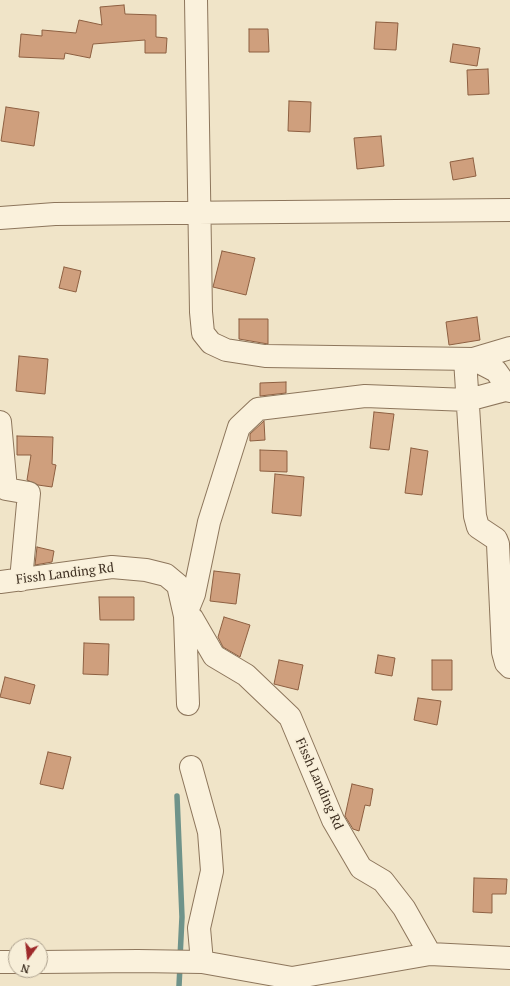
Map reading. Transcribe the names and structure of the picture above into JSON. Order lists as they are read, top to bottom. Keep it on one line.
{"streets":{"street":["Fissh Landing Rd"]},"north":"bottom"}
